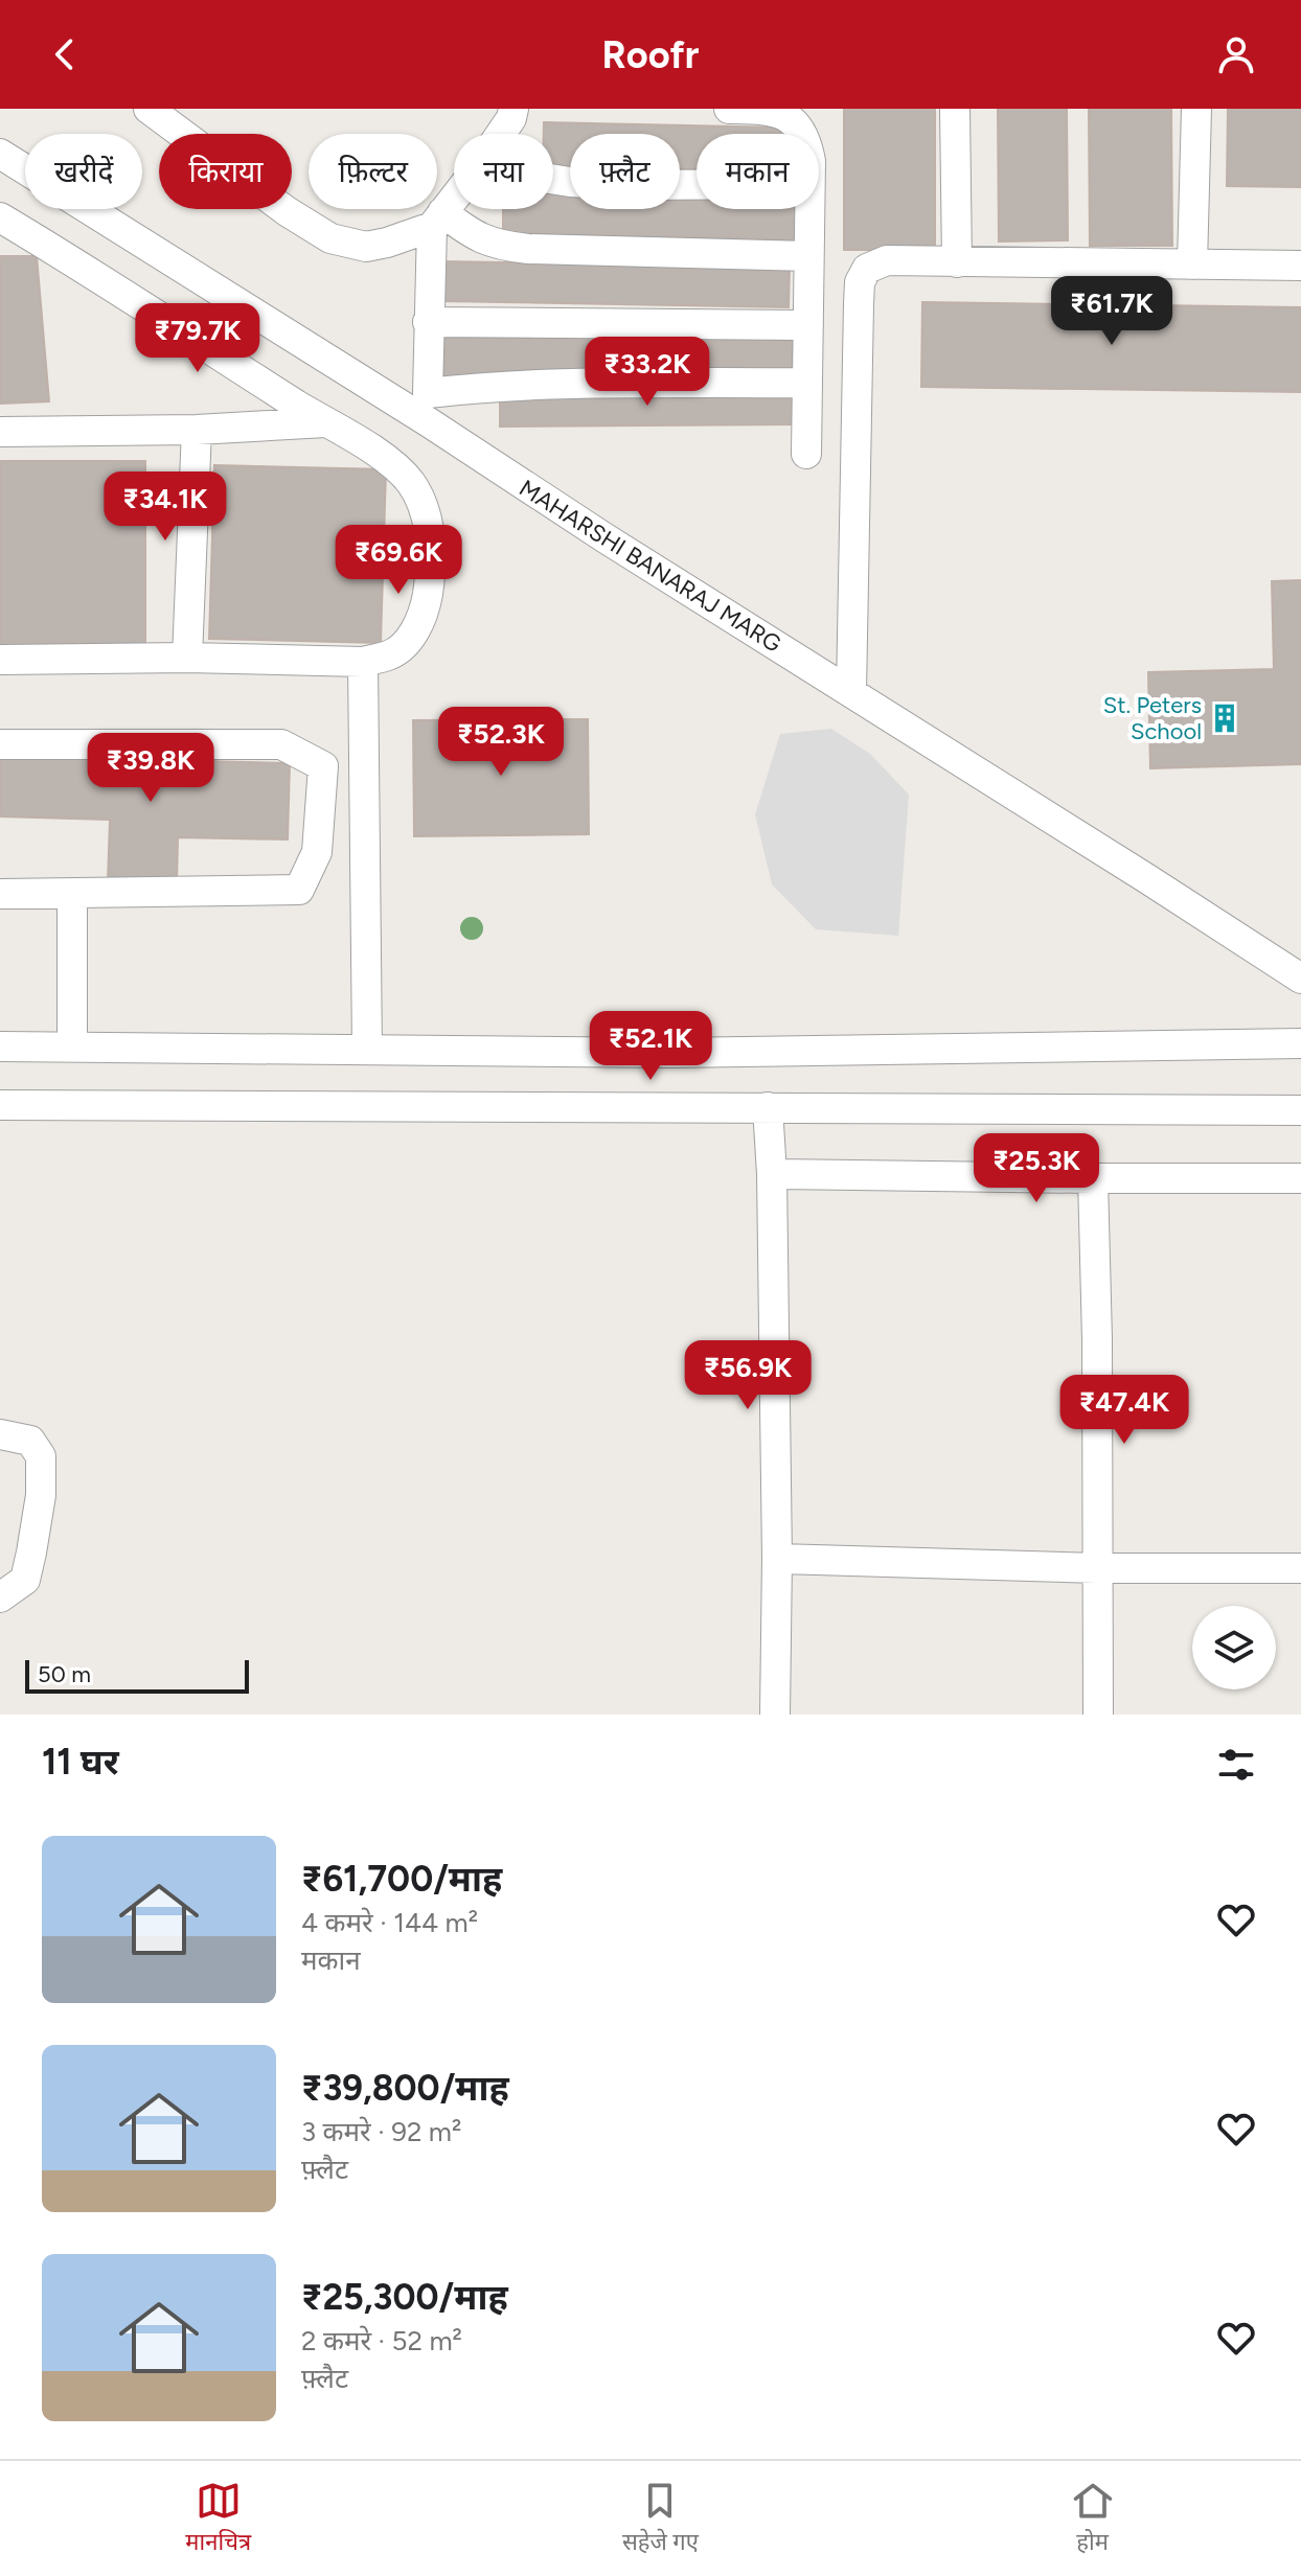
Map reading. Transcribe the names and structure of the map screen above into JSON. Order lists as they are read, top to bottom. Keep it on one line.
{"streets":{"street":["MAHARSHI BANARAJ MARG"]},"places":{"building":["St. Peters School"]},"scale_bar":"50 m","page":{"header":"Roofr","chip":["खरीदें","किराया","फ़िल्टर","नया","फ़्लैट","मकान"],"price":["₹61.7K","₹79.7K","₹33.2K","₹34.1K","₹69.6K","₹52.3K","₹39.8K","₹52.1K","₹25.3K","₹56.9K","₹47.4K"],"scale":"50 m","heading":"11 घर","list":[{"name":"₹61,700/माह","note":"4 कमरे · 144 m² · मकान"},{"name":"₹39,800/माह","note":"3 कमरे · 92 m² · फ़्लैट"},{"name":"₹25,300/माह","note":"2 कमरे · 52 m² · फ़्लैट"}],"tabs":["मानचित्र","सहेजे गए","होम"]}}
